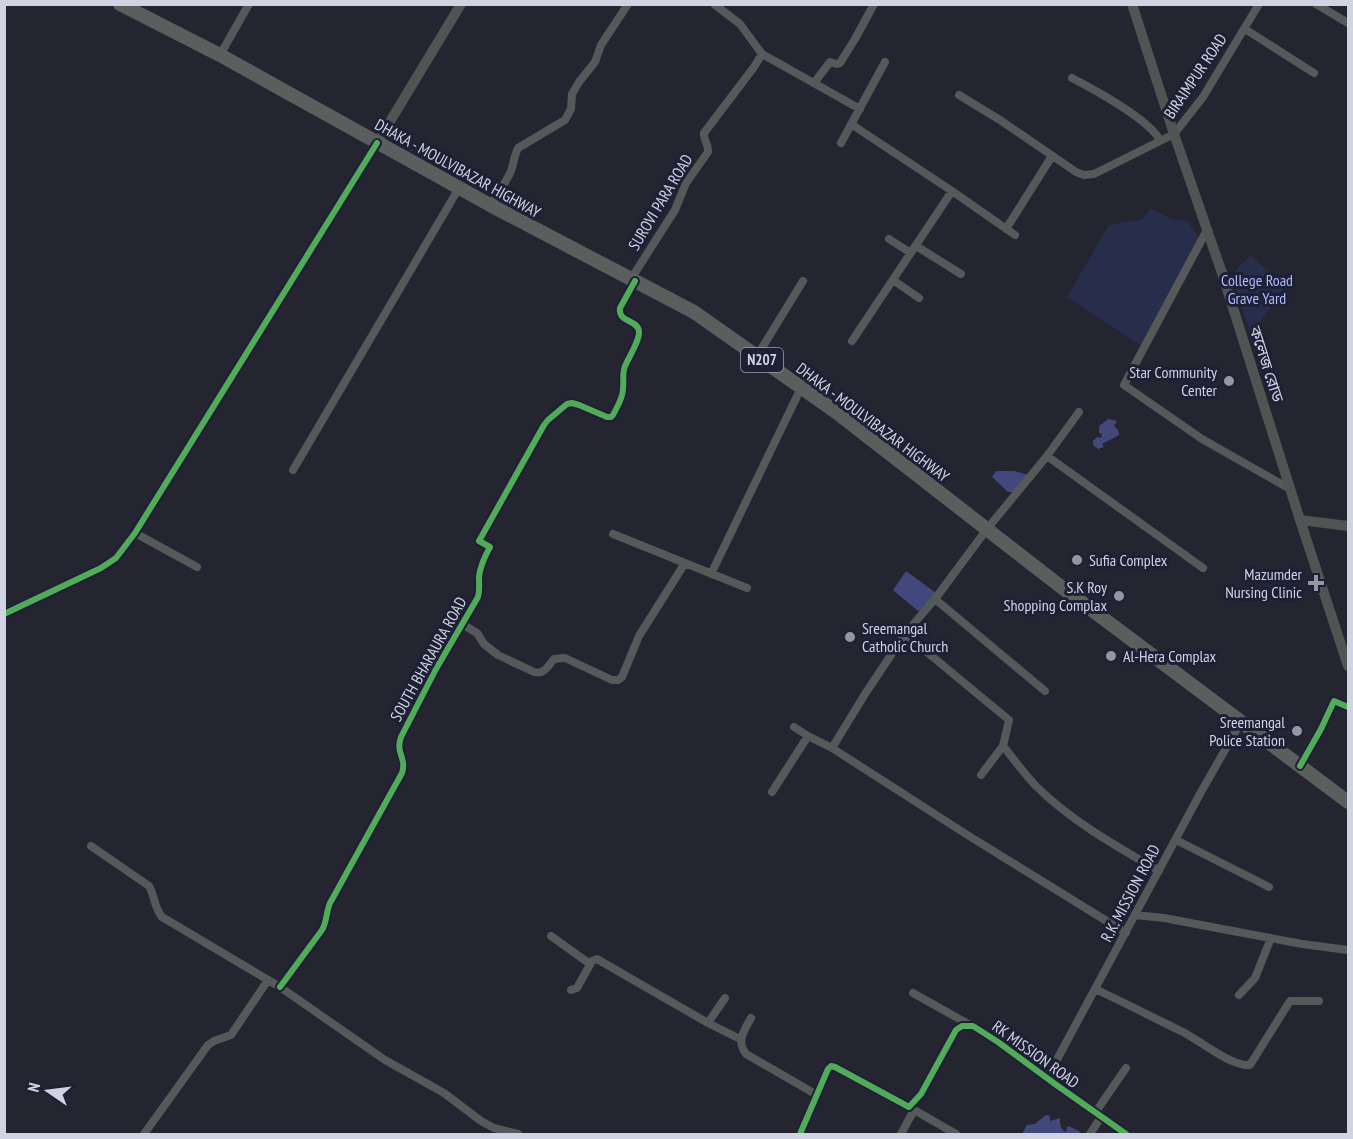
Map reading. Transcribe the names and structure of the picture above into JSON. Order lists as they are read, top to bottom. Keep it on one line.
{"streets":{"highway":["DHAKA - MOULVIBAZAR HIGHWAY","N207"],"main road":["কলেজ রোড"],"street":["BIRAIMPUR ROAD","SUROVI PARA ROAD","SOUTH BHARAURA ROAD","R.K. MISSION ROAD","RK MISSION ROAD"]},"crossings":[["BIRAIMPUR ROAD","কলেজ রোড"],["DHAKA - MOULVIBAZAR HIGHWAY","SUROVI PARA ROAD"],["DHAKA - MOULVIBAZAR HIGHWAY","SOUTH BHARAURA ROAD"],["DHAKA - MOULVIBAZAR HIGHWAY","R.K. MISSION ROAD"],["SUROVI PARA ROAD","SOUTH BHARAURA ROAD"],["R.K. MISSION ROAD","RK MISSION ROAD"]],"parks":["College Road Grave Yard"],"places":{"other":["Star Community Center","Sufia Complex","S.K Roy Shopping Complax","Sreemangal Catholic Church","Al-Hera Complax","Sreemangal Police Station"],"health":["Mazumder Nursing Clinic"]},"north":"left"}
